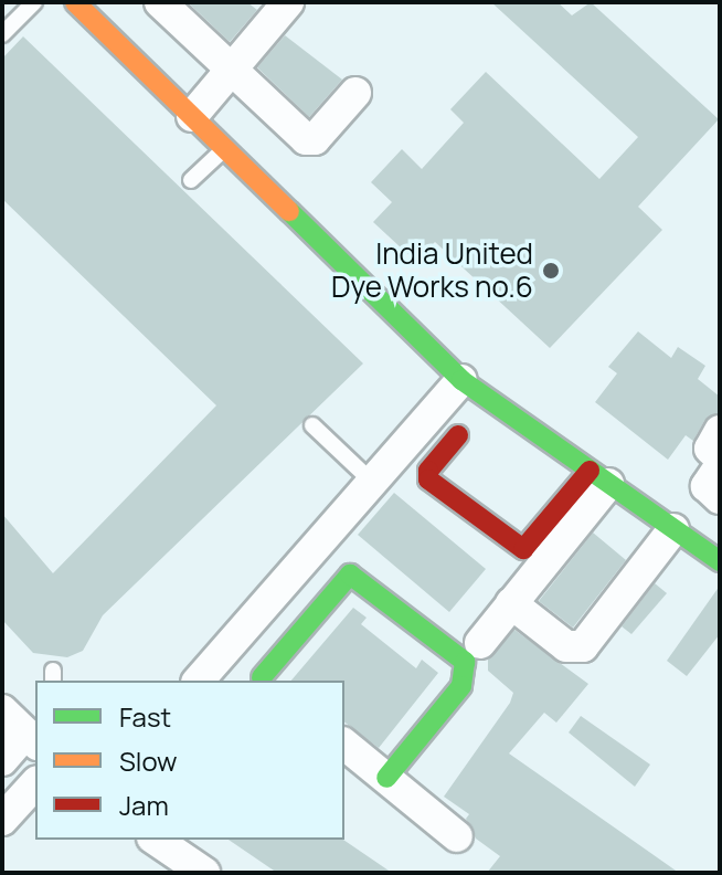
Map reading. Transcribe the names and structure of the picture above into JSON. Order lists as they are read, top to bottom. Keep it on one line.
{"places":["India United Dye Works no.6"],"legend":["Fast","Slow","Jam"]}
